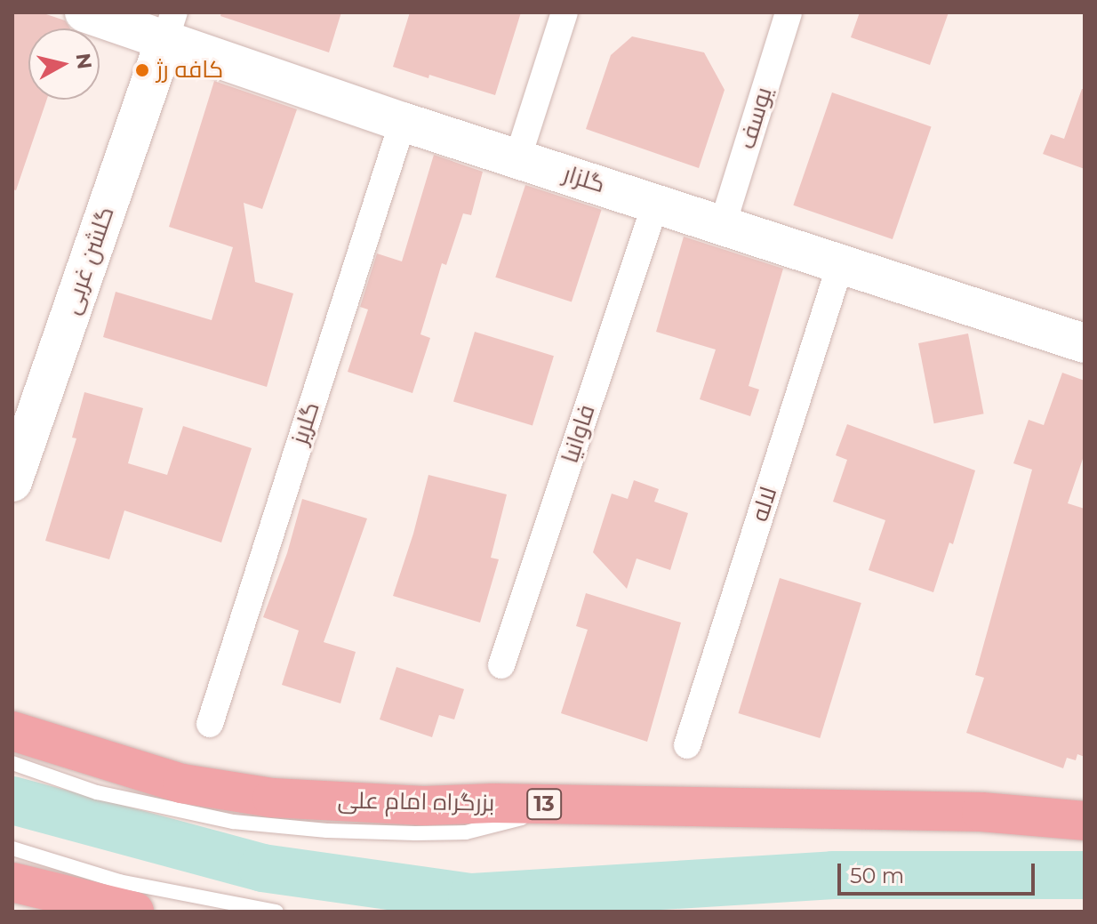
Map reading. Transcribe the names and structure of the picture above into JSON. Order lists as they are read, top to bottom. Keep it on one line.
{"streets":{"highway":["بزرگراه امام علی","13"],"main road":["گلزار","گلشن غربی"],"street":["یوسف","گلریز","فاوانیا","لاله"]},"crossings":[["یوسف","گلزار"],["گلزار","گلشن غربی"],["گلزار","گلریز"],["گلزار","فاوانیا"],["گلزار","لاله"]],"places":["کافه رژ"],"scale_bar":"50 m","north":"right"}
